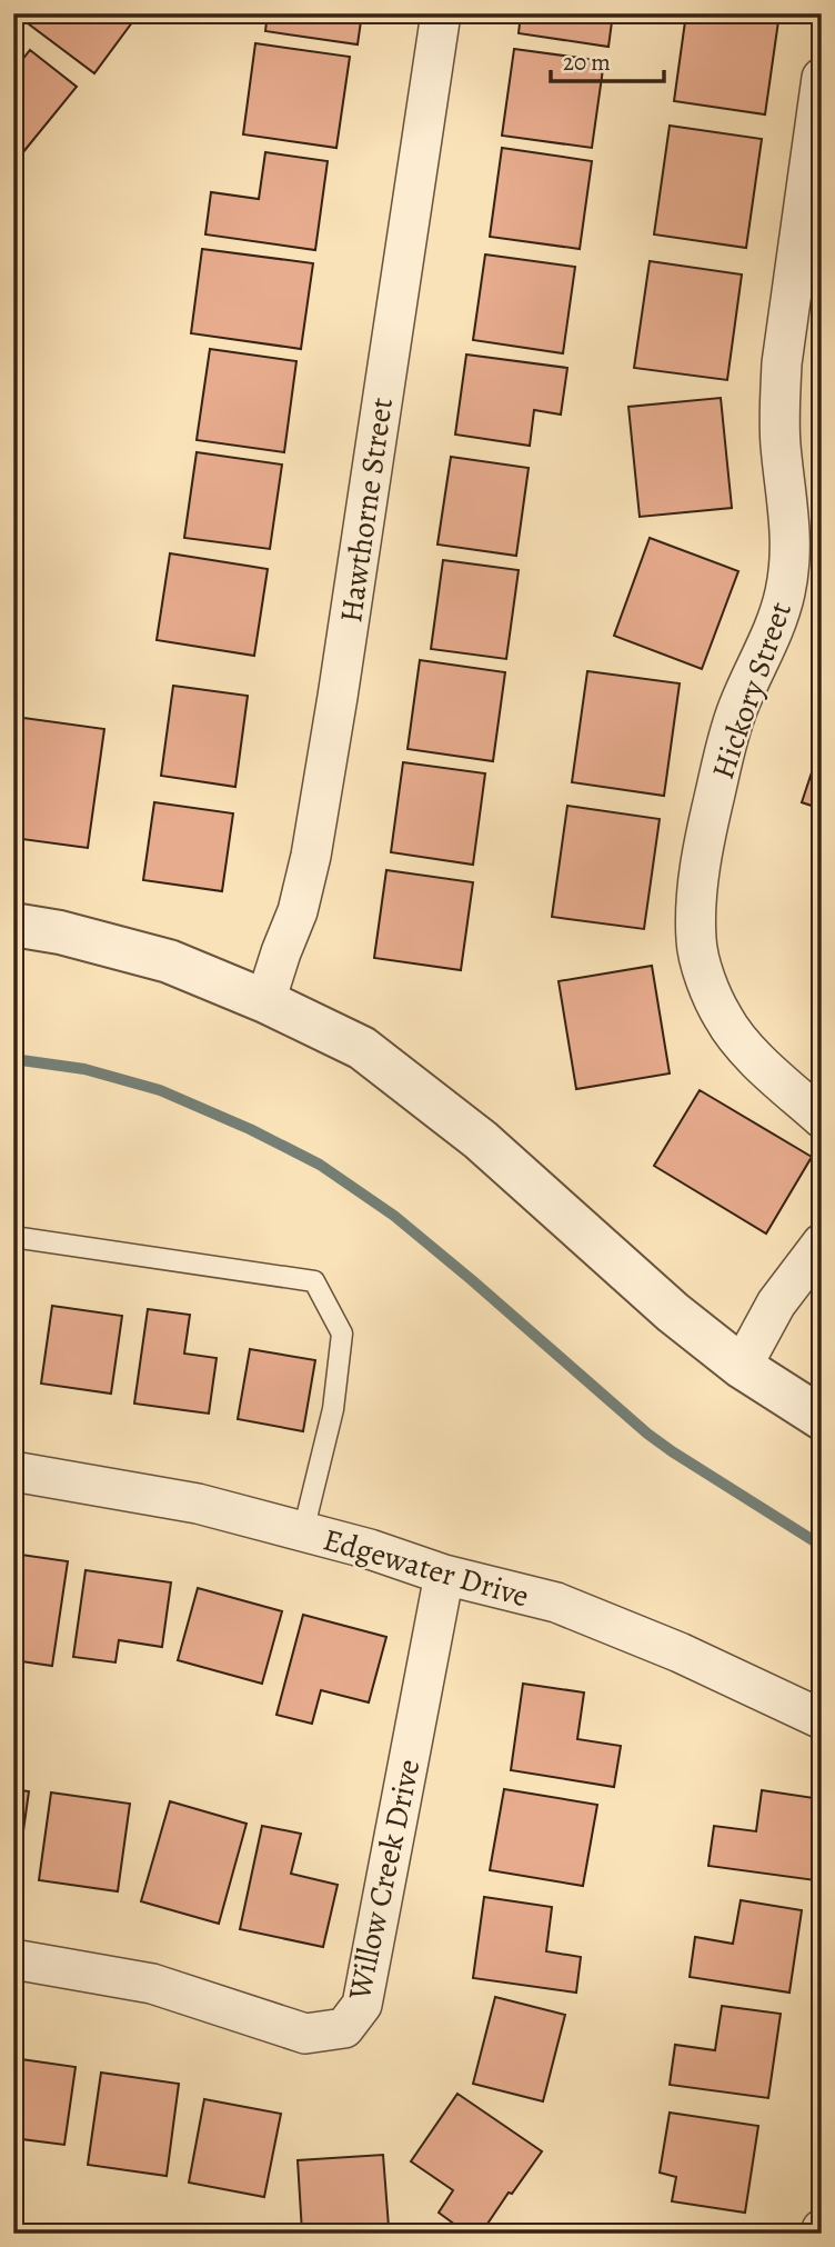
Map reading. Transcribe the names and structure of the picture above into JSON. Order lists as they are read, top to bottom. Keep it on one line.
{"streets":{"street":["Hawthorne Street","Hickory Street","Edgewater Drive","Willow Creek Drive"]},"crossings":[["Edgewater Drive","Willow Creek Drive"]],"scale_bar":"20 m"}
